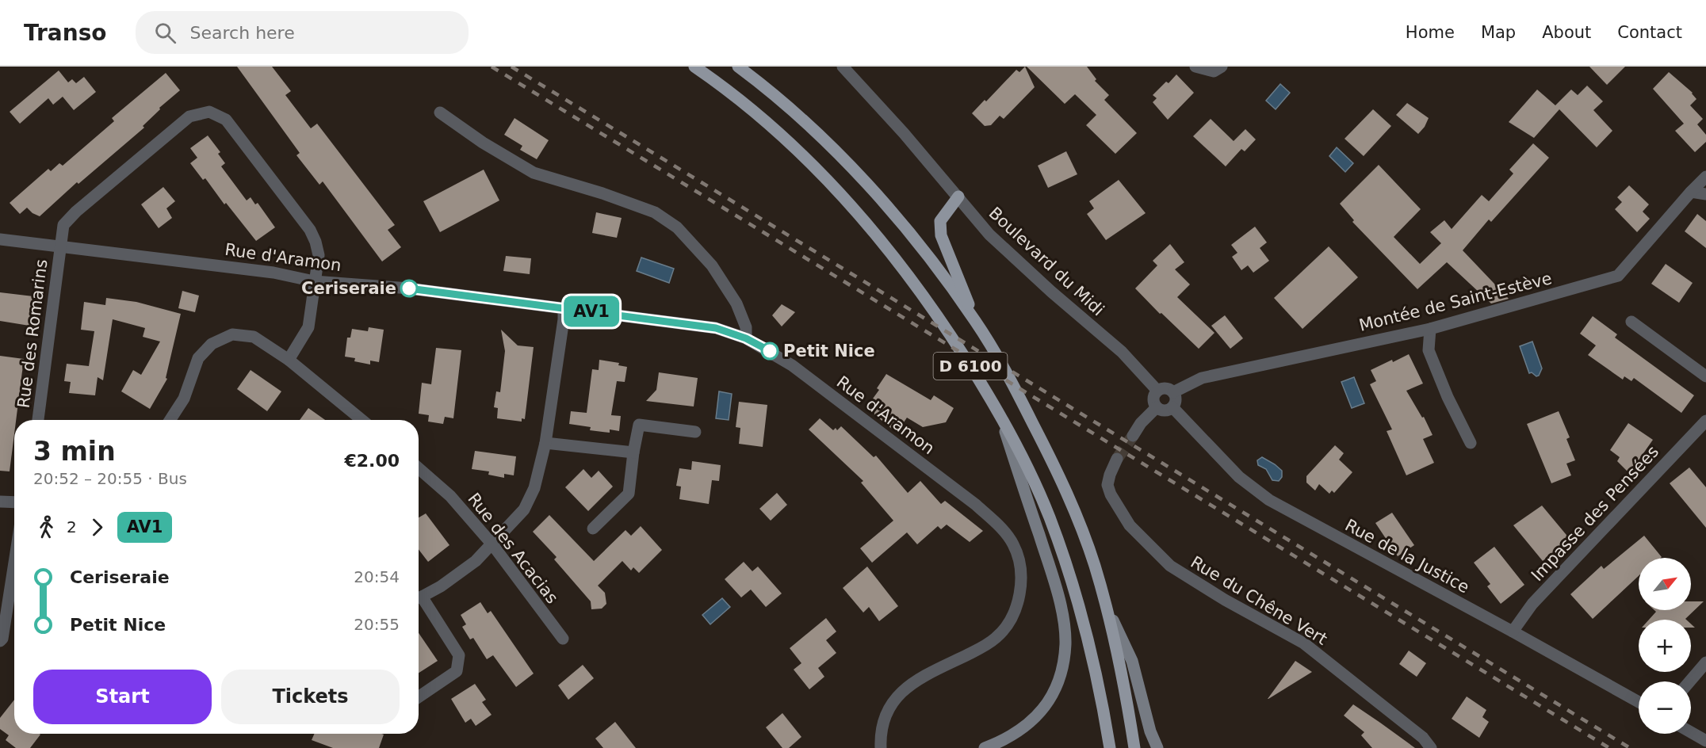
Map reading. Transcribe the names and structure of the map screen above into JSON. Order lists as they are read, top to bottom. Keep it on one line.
{"streets":{"main road":["D 6100"],"street":["Rue d'Aramon","Boulevard du Midi","Montée de Saint-Estève","Rue des Romarins","Impasse des Pensées","Rue des Acacias","Rue de la Justice","Rue du Chêne Vert"]},"crossings":[["Rue d'Aramon","Rue des Romarins"],["Boulevard du Midi","Montée de Saint-Estève"],["Boulevard du Midi","Rue de la Justice"],["Montée de Saint-Estève","Rue de la Justice"],["Impasse des Pensées","Rue de la Justice"]],"places":["Ceriseraie","Petit Nice"],"lines":["bus line AV1"],"north":"top right","page":{"header":"Transo","search":"Search here","nav":["Home","Map","About","Contact"],"on_map":"AV1","heading":["3 min","20:52 – 20:55 · Bus","€2.00"],"legs":["2","AV1"],"list":[{"name":"Ceriseraie","value":"20:54"},{"name":"Petit Nice","value":"20:55"}],"map_buttons":["+","−"],"buttons":["Start","Tickets"]}}
